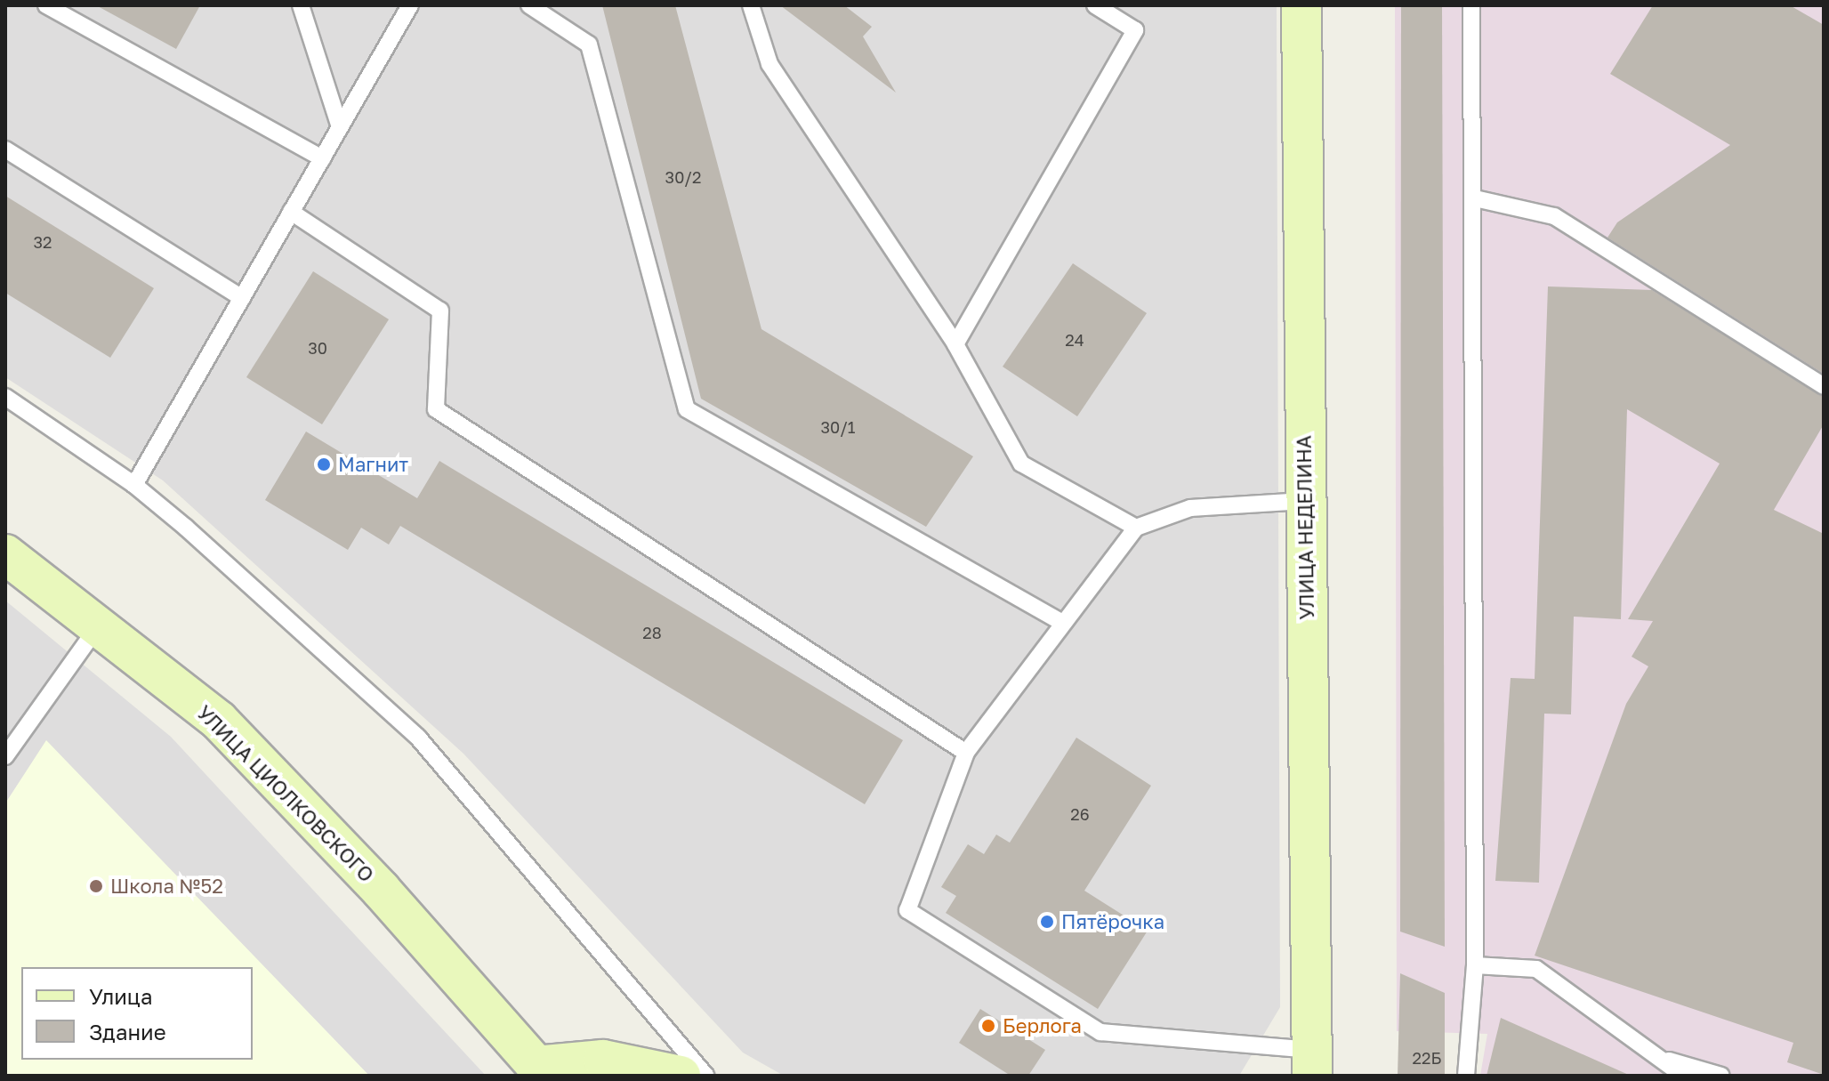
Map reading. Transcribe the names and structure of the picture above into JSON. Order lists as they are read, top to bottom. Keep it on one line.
{"streets":{"street":["УЛИЦА НЕДЕЛИНА","УЛИЦА ЦИОЛКОВСКОГО"]},"places":["Магнит","Школа №52","Пятёрочка","Берлога"],"house_numbers":["30/2","32","24","30","30/1","28","26","22Б"],"legend":["Улица","Здание"]}
